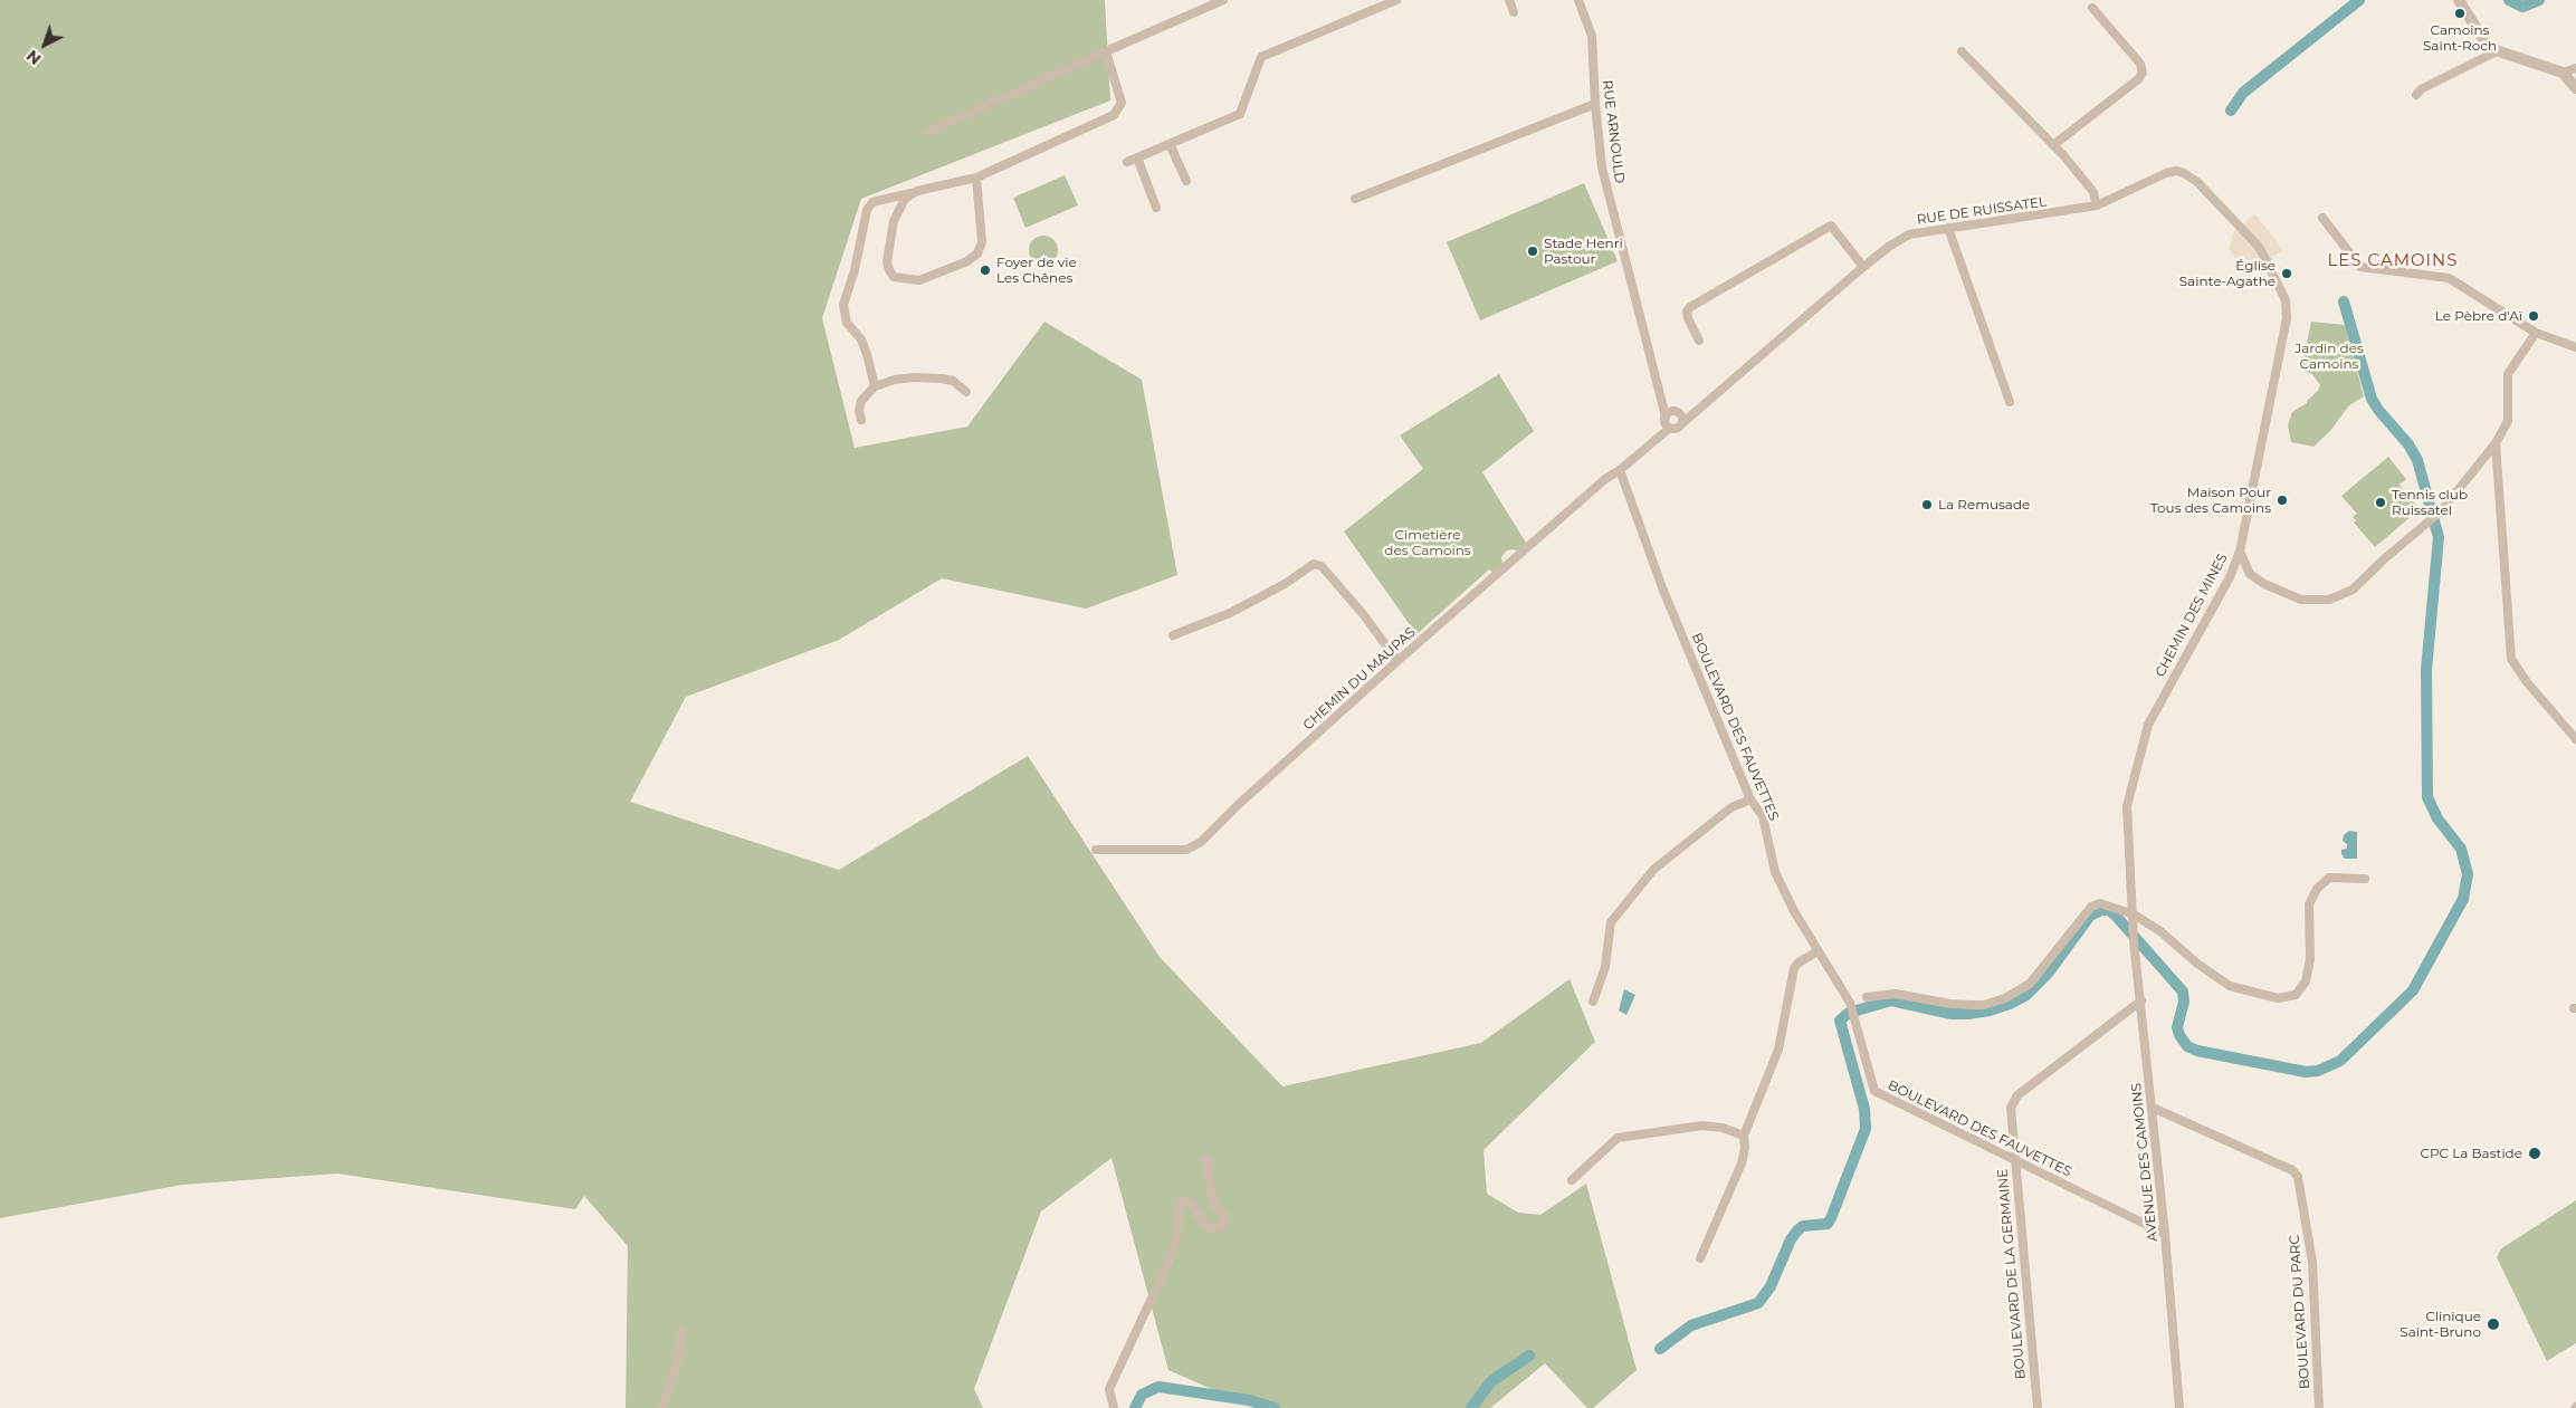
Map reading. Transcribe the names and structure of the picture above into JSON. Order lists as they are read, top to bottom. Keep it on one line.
{"streets":{"street":["RUE ARNOULD","RUE DE RUISSATEL","CHEMIN DES MINES","CHEMIN DU MAUPAS","BOULEVARD DES FAUVETTES","AVENUE DES CAMOINS","BOULEVARD DE LA GERMAINE","BOULEVARD DU PARC"]},"crossings":[["RUE ARNOULD","RUE DE RUISSATEL"],["RUE DE RUISSATEL","CHEMIN DES MINES"],["CHEMIN DES MINES","AVENUE DES CAMOINS"],["CHEMIN DU MAUPAS","BOULEVARD DES FAUVETTES"],["BOULEVARD DES FAUVETTES","AVENUE DES CAMOINS"],["BOULEVARD DES FAUVETTES","BOULEVARD DE LA GERMAINE"],["AVENUE DES CAMOINS","BOULEVARD DE LA GERMAINE"],["AVENUE DES CAMOINS","BOULEVARD DU PARC"]],"districts":["LES CAMOINS"],"parks":["Jardin des Camoins","Cimetière des Camoins"],"places":["Camoins Saint-Roch","Stade Henri Pastour","Foyer de vie Les Chênes","Église Sainte-Agathe","Le Pèbre d'Aï","Maison Pour Tous des Camoins","Tennis club Ruissatel","La Remusade","CPC La Bastide","Clinique Saint-Bruno"],"north":"bottom left"}
